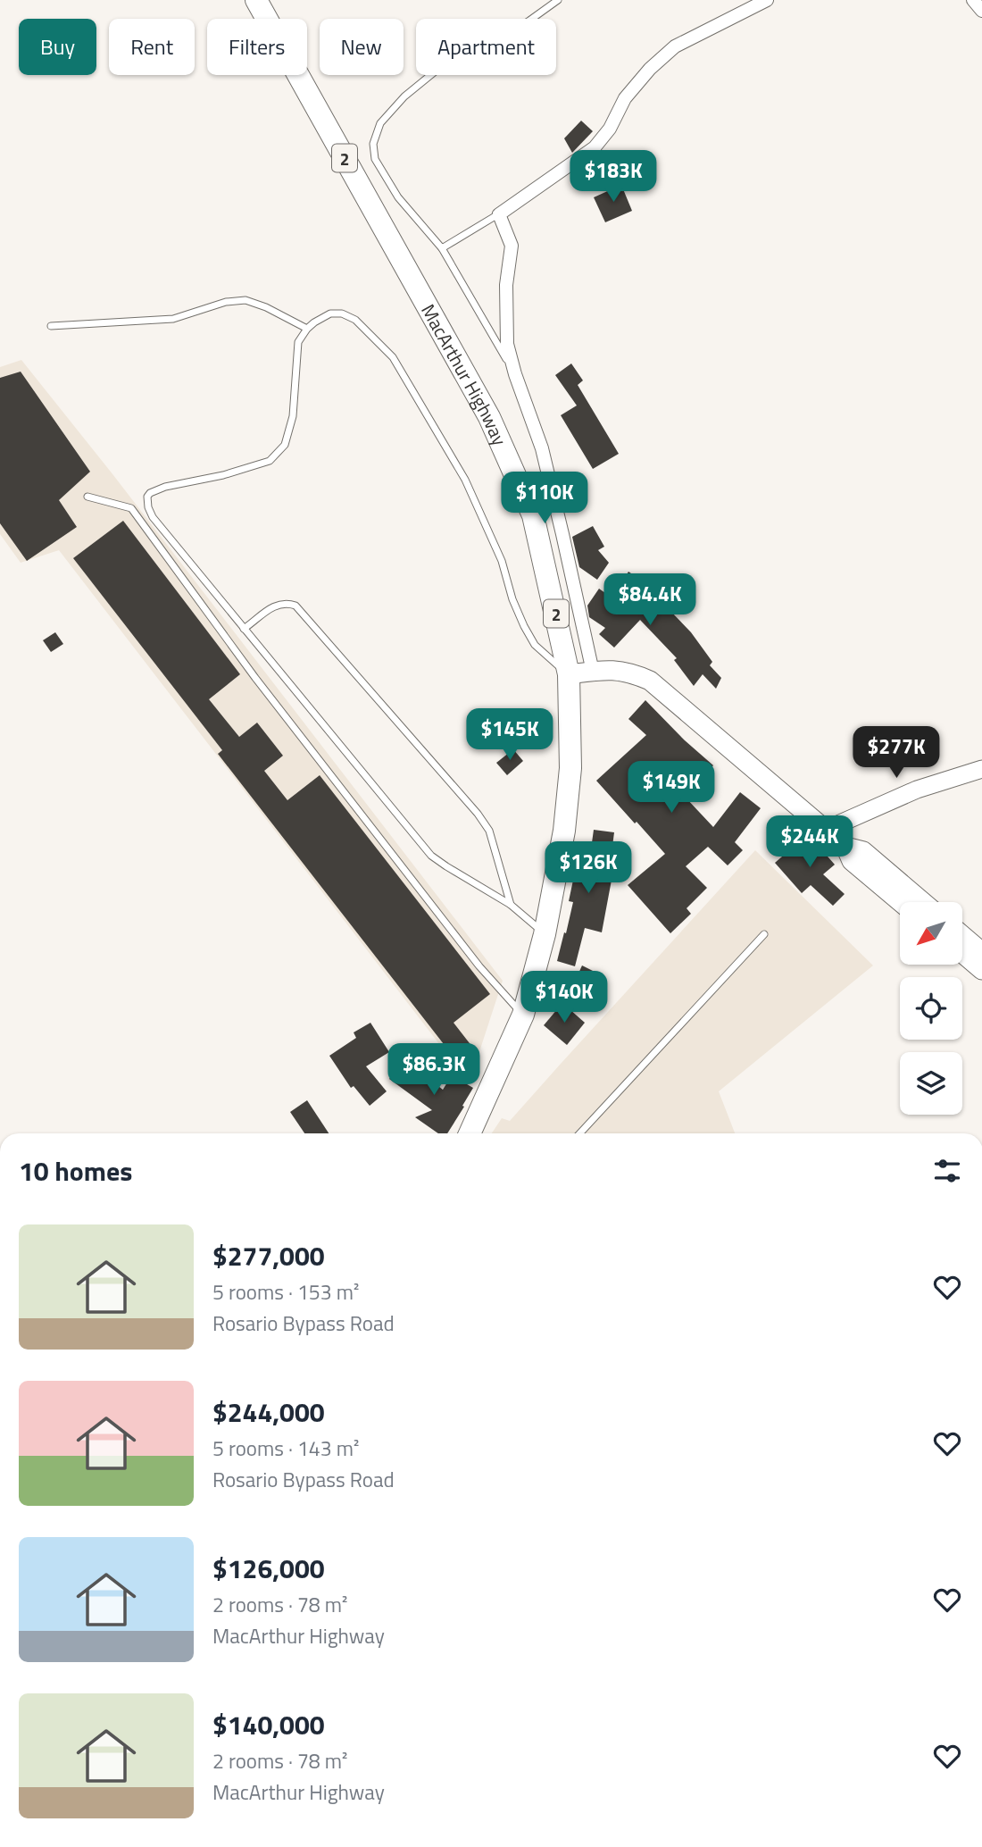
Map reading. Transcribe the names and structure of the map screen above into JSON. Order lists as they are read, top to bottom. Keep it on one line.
{"streets":{"highway":["2","MacArthur Highway"]},"north":"bottom left","page":{"chip":["Buy","Rent","Filters","New","Apartment"],"price":["$183K","$110K","$84.4K","$145K","$277K","$149K","$244K","$126K","$140K","$86.3K"],"heading":"10 homes","list":[{"name":"$277,000","note":"5 rooms · 153 m² · Rosario Bypass Road"},{"name":"$244,000","note":"5 rooms · 143 m² · Rosario Bypass Road"},{"name":"$126,000","note":"2 rooms · 78 m² · MacArthur Highway"},{"name":"$140,000","note":"2 rooms · 78 m² · MacArthur Highway"}]}}
